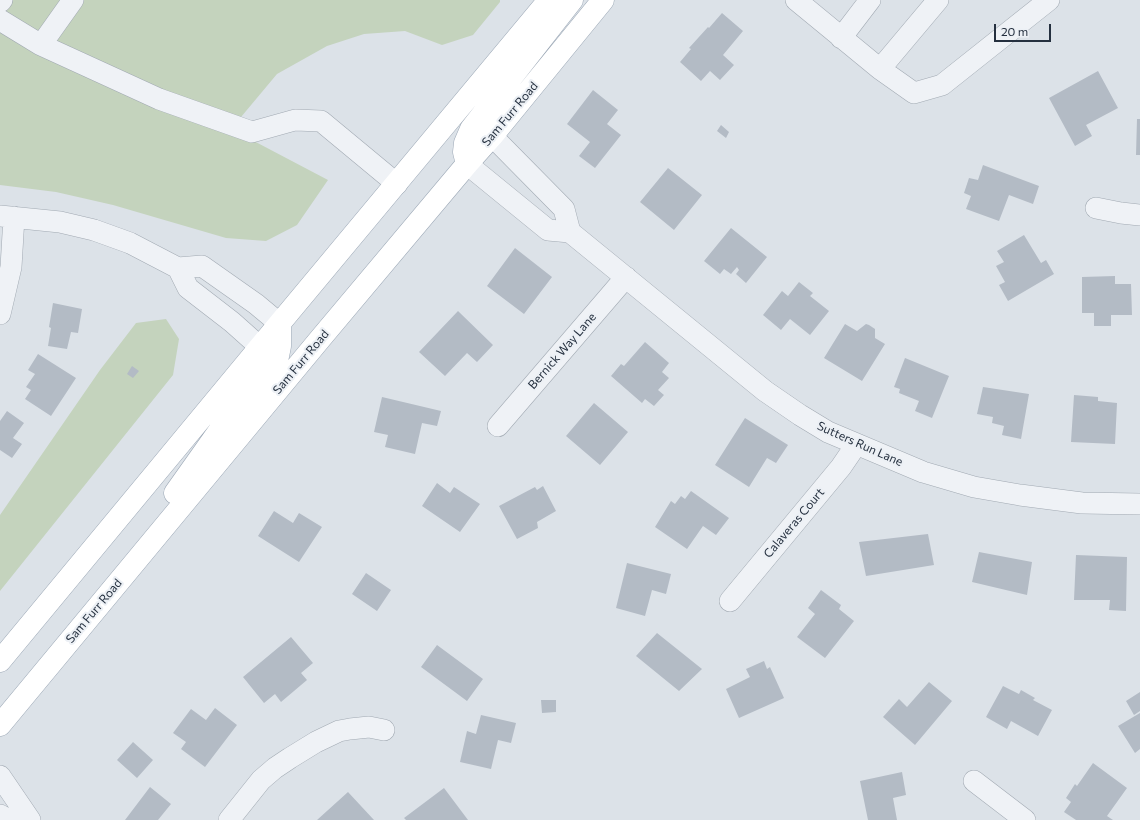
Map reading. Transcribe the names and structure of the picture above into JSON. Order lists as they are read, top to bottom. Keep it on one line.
{"streets":{"main road":["Sam Furr Road"],"street":["Bernick Way Lane","Sutters Run Lane","Calaveras Court"]},"crossings":[["Bernick Way Lane","Sutters Run Lane"],["Sutters Run Lane","Calaveras Court"]],"scale_bar":"20 m"}
